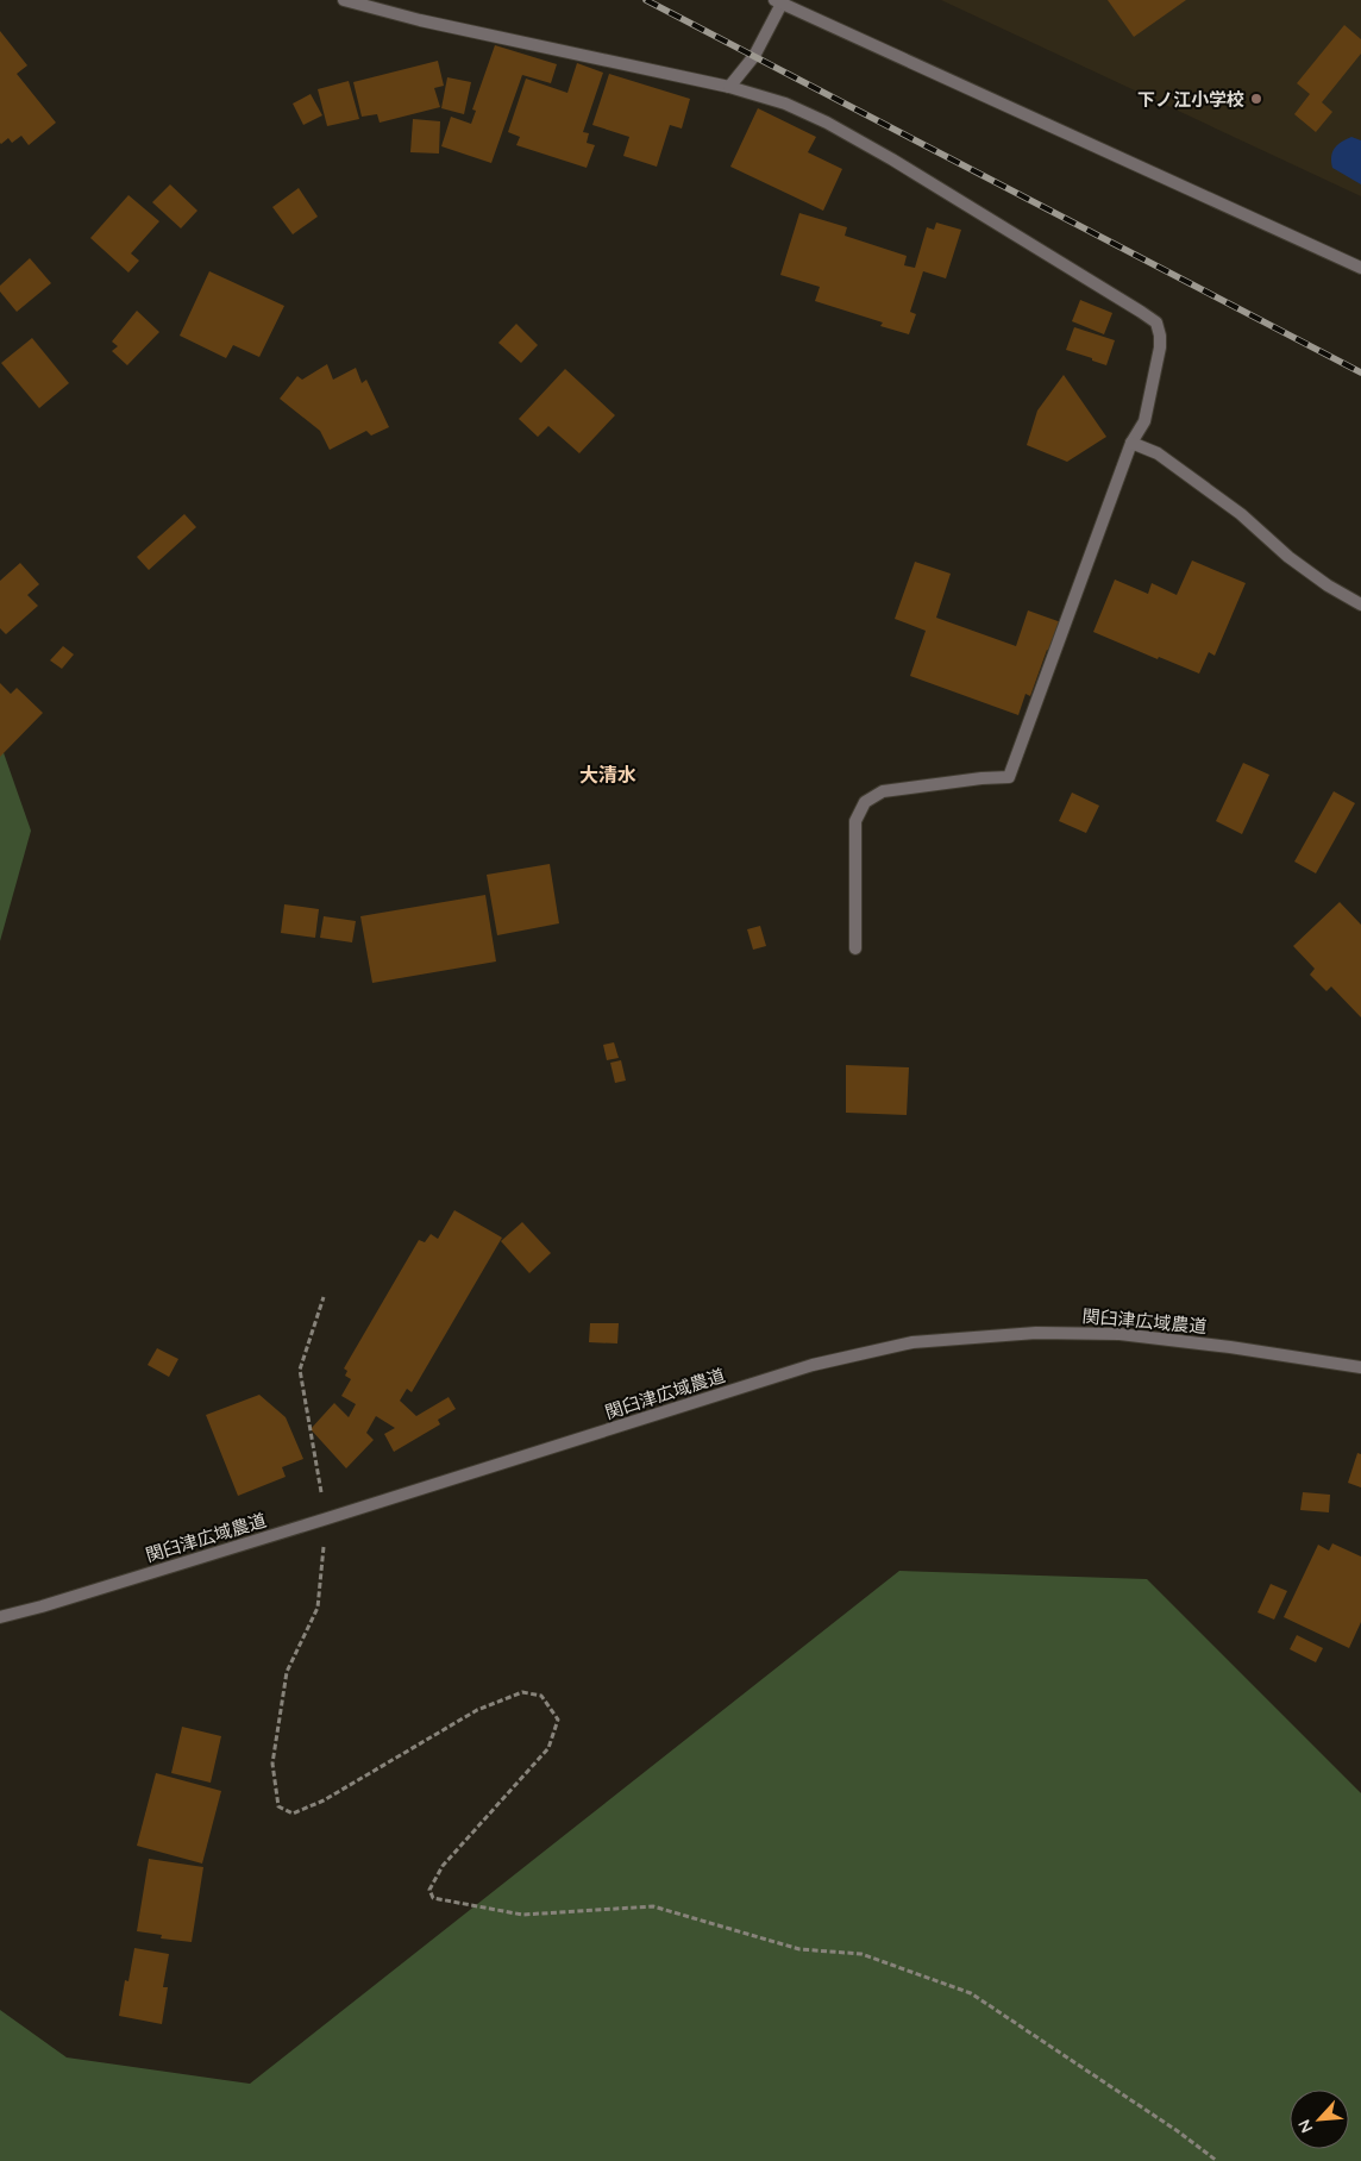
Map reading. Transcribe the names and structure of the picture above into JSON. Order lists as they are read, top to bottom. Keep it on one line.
{"streets":{"street":["関臼津広域農道"]},"districts":["大清水"],"places":["下ノ江小学校"],"north":"bottom left"}
